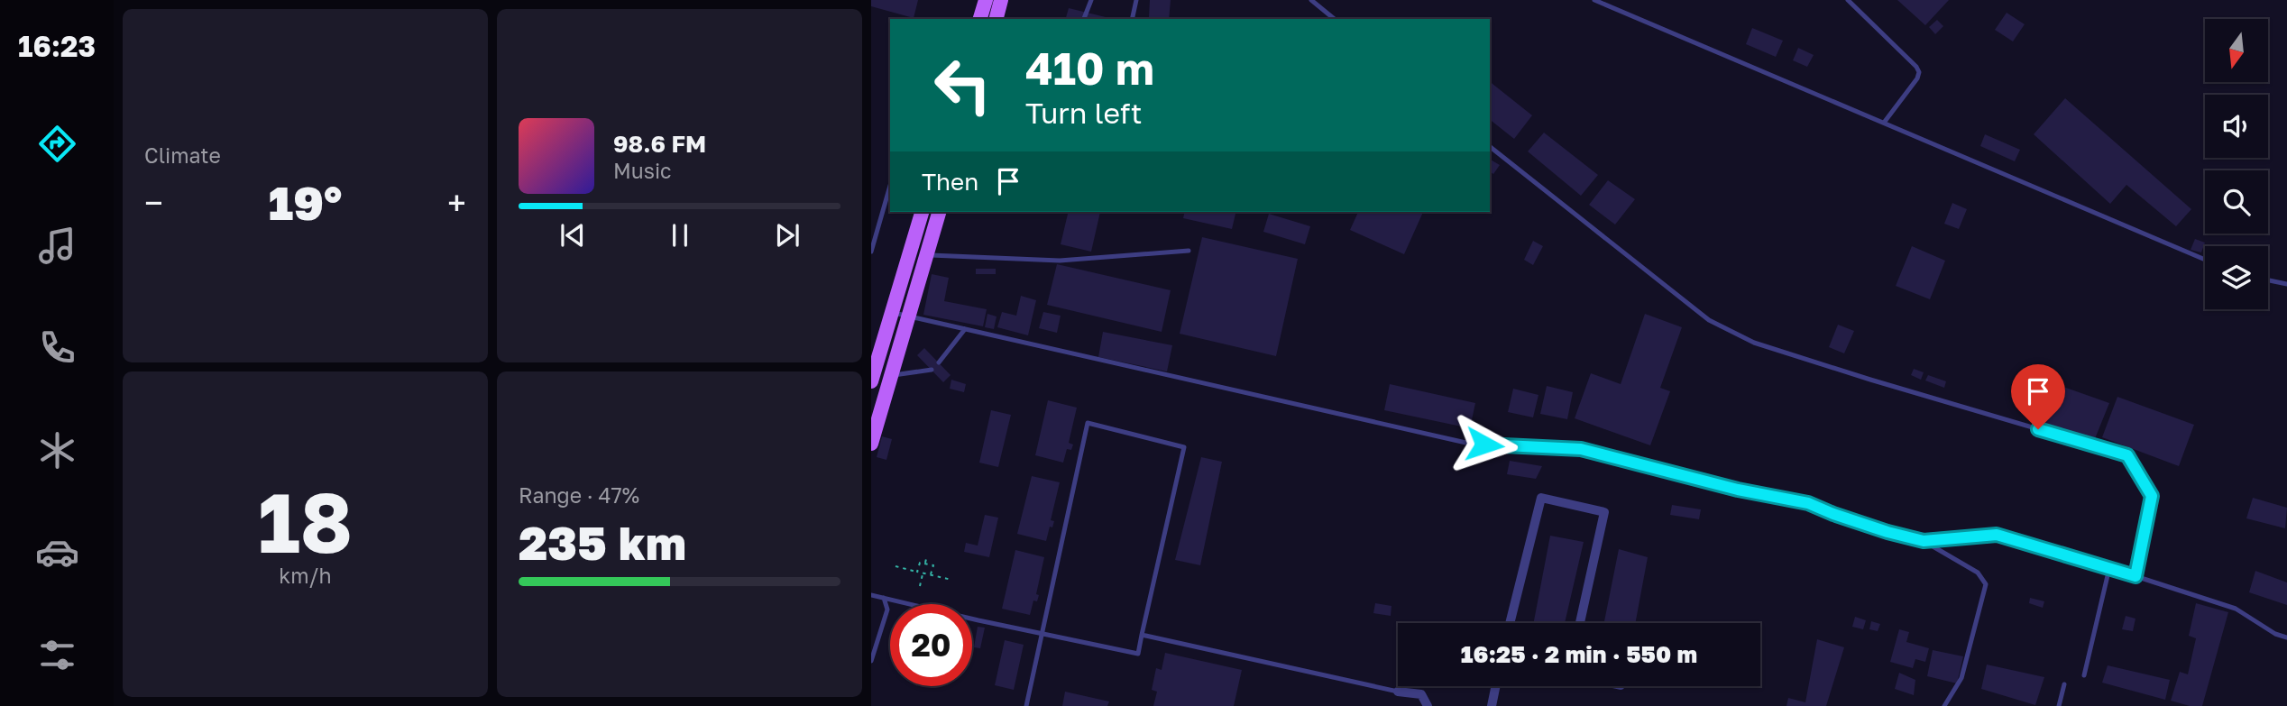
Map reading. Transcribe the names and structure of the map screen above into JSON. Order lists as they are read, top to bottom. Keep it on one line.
{"north":"bottom","page":{"tabs":"16:23","tile":["Climate",["18","km/h"],["Range · 47%","235 km"]],"turn":["410 m","Turn left"],"song":["98.6 FM","Music"],"then":"Then","heat":["−","19°","+"],"limit":"20","trip":"16:25 · 2 min · 550 m"}}
